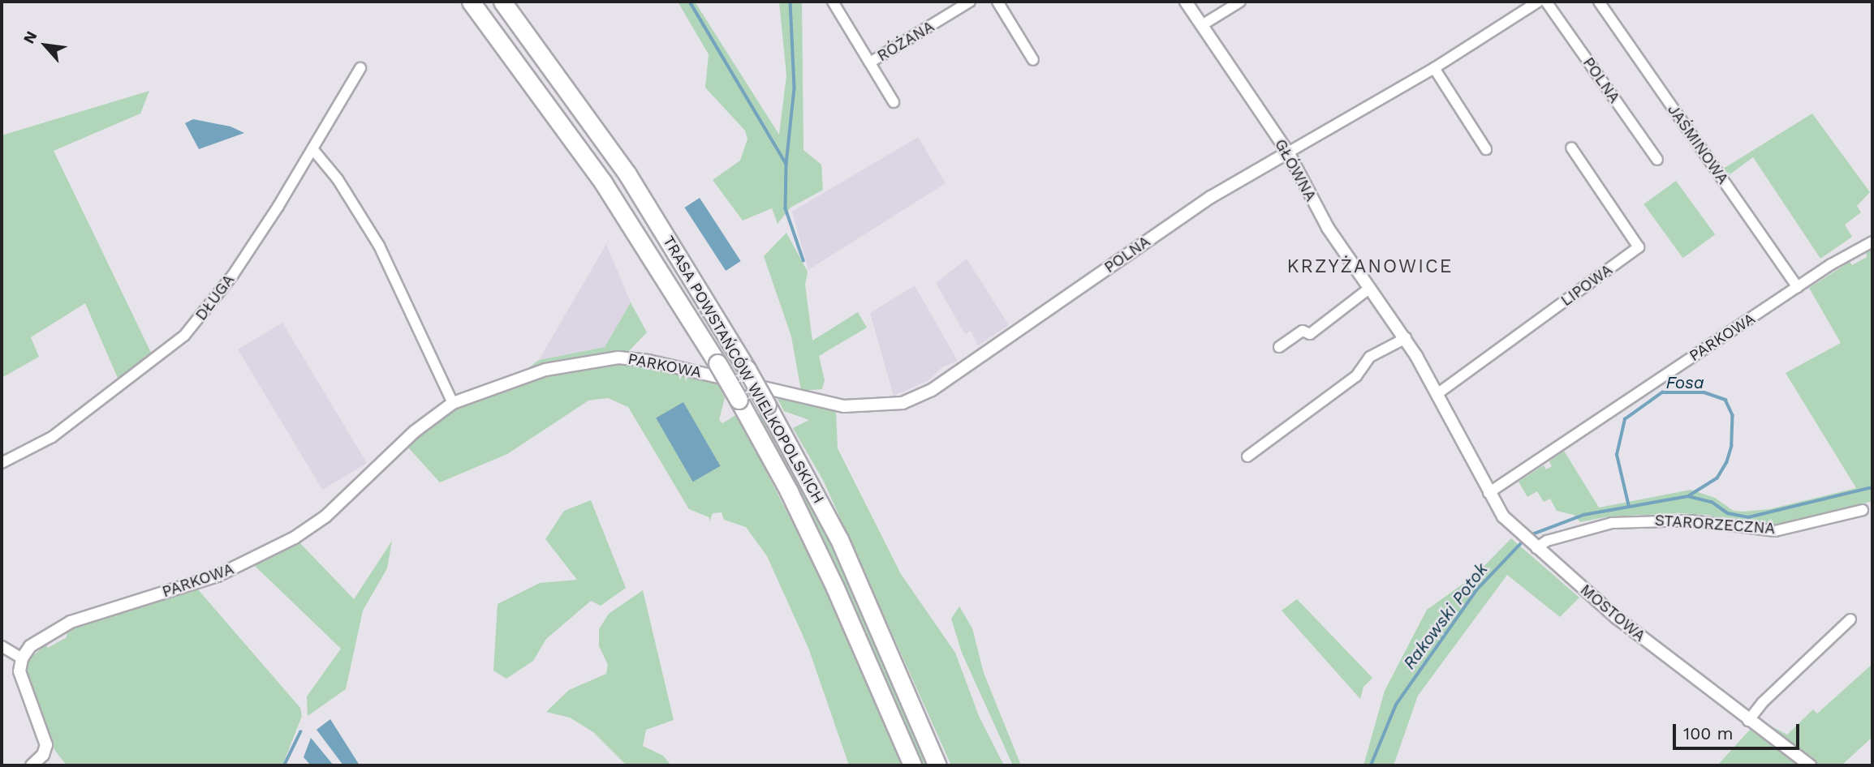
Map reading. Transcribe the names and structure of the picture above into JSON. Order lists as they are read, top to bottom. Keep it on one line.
{"streets":{"highway":["TRASA POWSTAŃCÓW WIELKOPOLSKICH"],"street":["RÓŻANA","POLNA","JAŚMINOWA","GŁÓWNA","LIPOWA","DŁUGA","PARKOWA","STARORZECZNA","MOSTOWA"]},"crossings":[["POLNA","GŁÓWNA"],["POLNA","PARKOWA"],["JAŚMINOWA","PARKOWA"],["GŁÓWNA","LIPOWA"],["GŁÓWNA","PARKOWA"],["GŁÓWNA","MOSTOWA"],["PARKOWA","MOSTOWA"],["STARORZECZNA","MOSTOWA"]],"districts":["KRZYŻANOWICE"],"water":["Fosa","Rakowski Potok"],"scale_bar":"100 m","north":"top left"}
